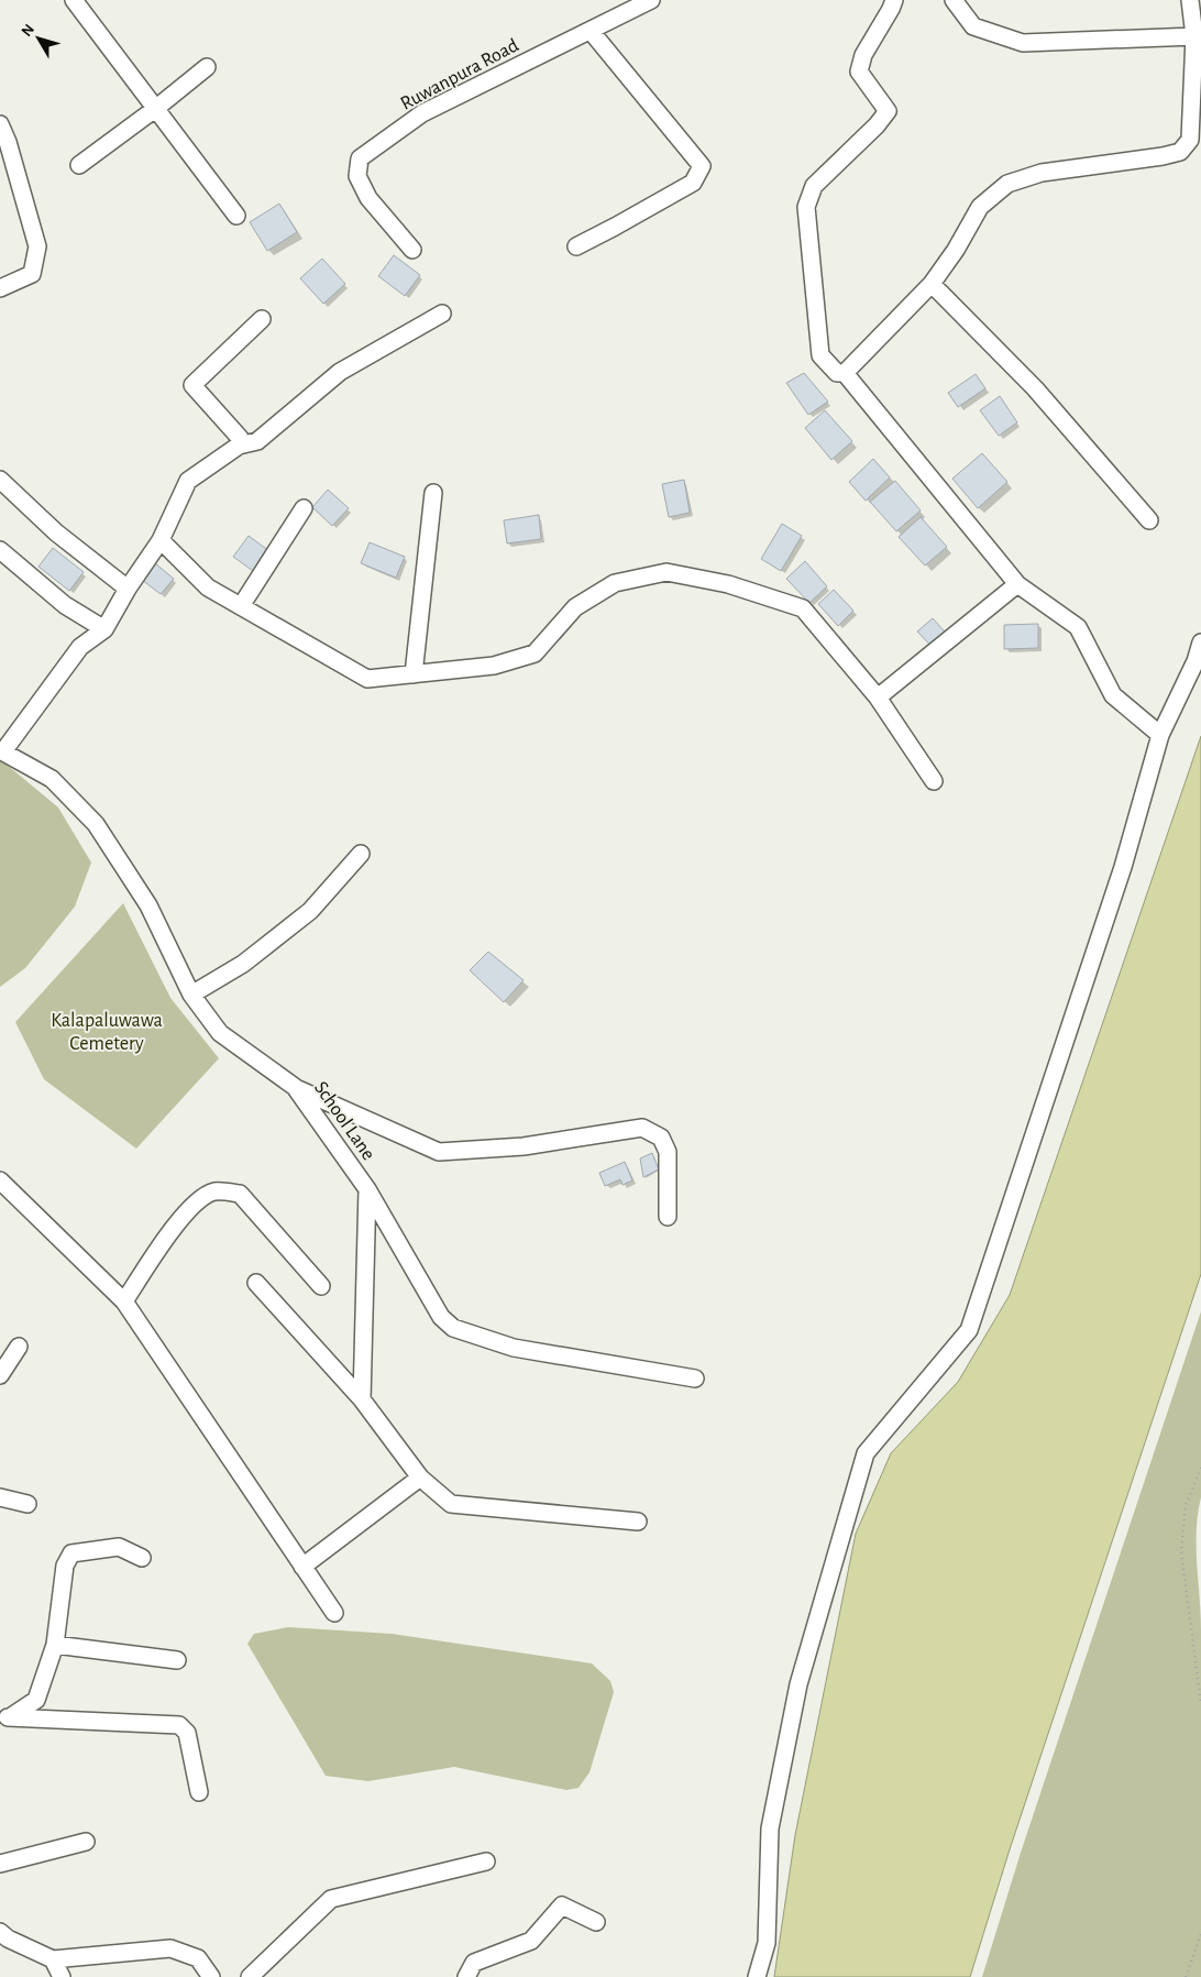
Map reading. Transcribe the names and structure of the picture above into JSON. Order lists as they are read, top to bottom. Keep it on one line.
{"streets":{"street":["Ruwanpura Road","School Lane"]},"parks":["Kalapaluwawa Cemetery"],"north":"top left"}
